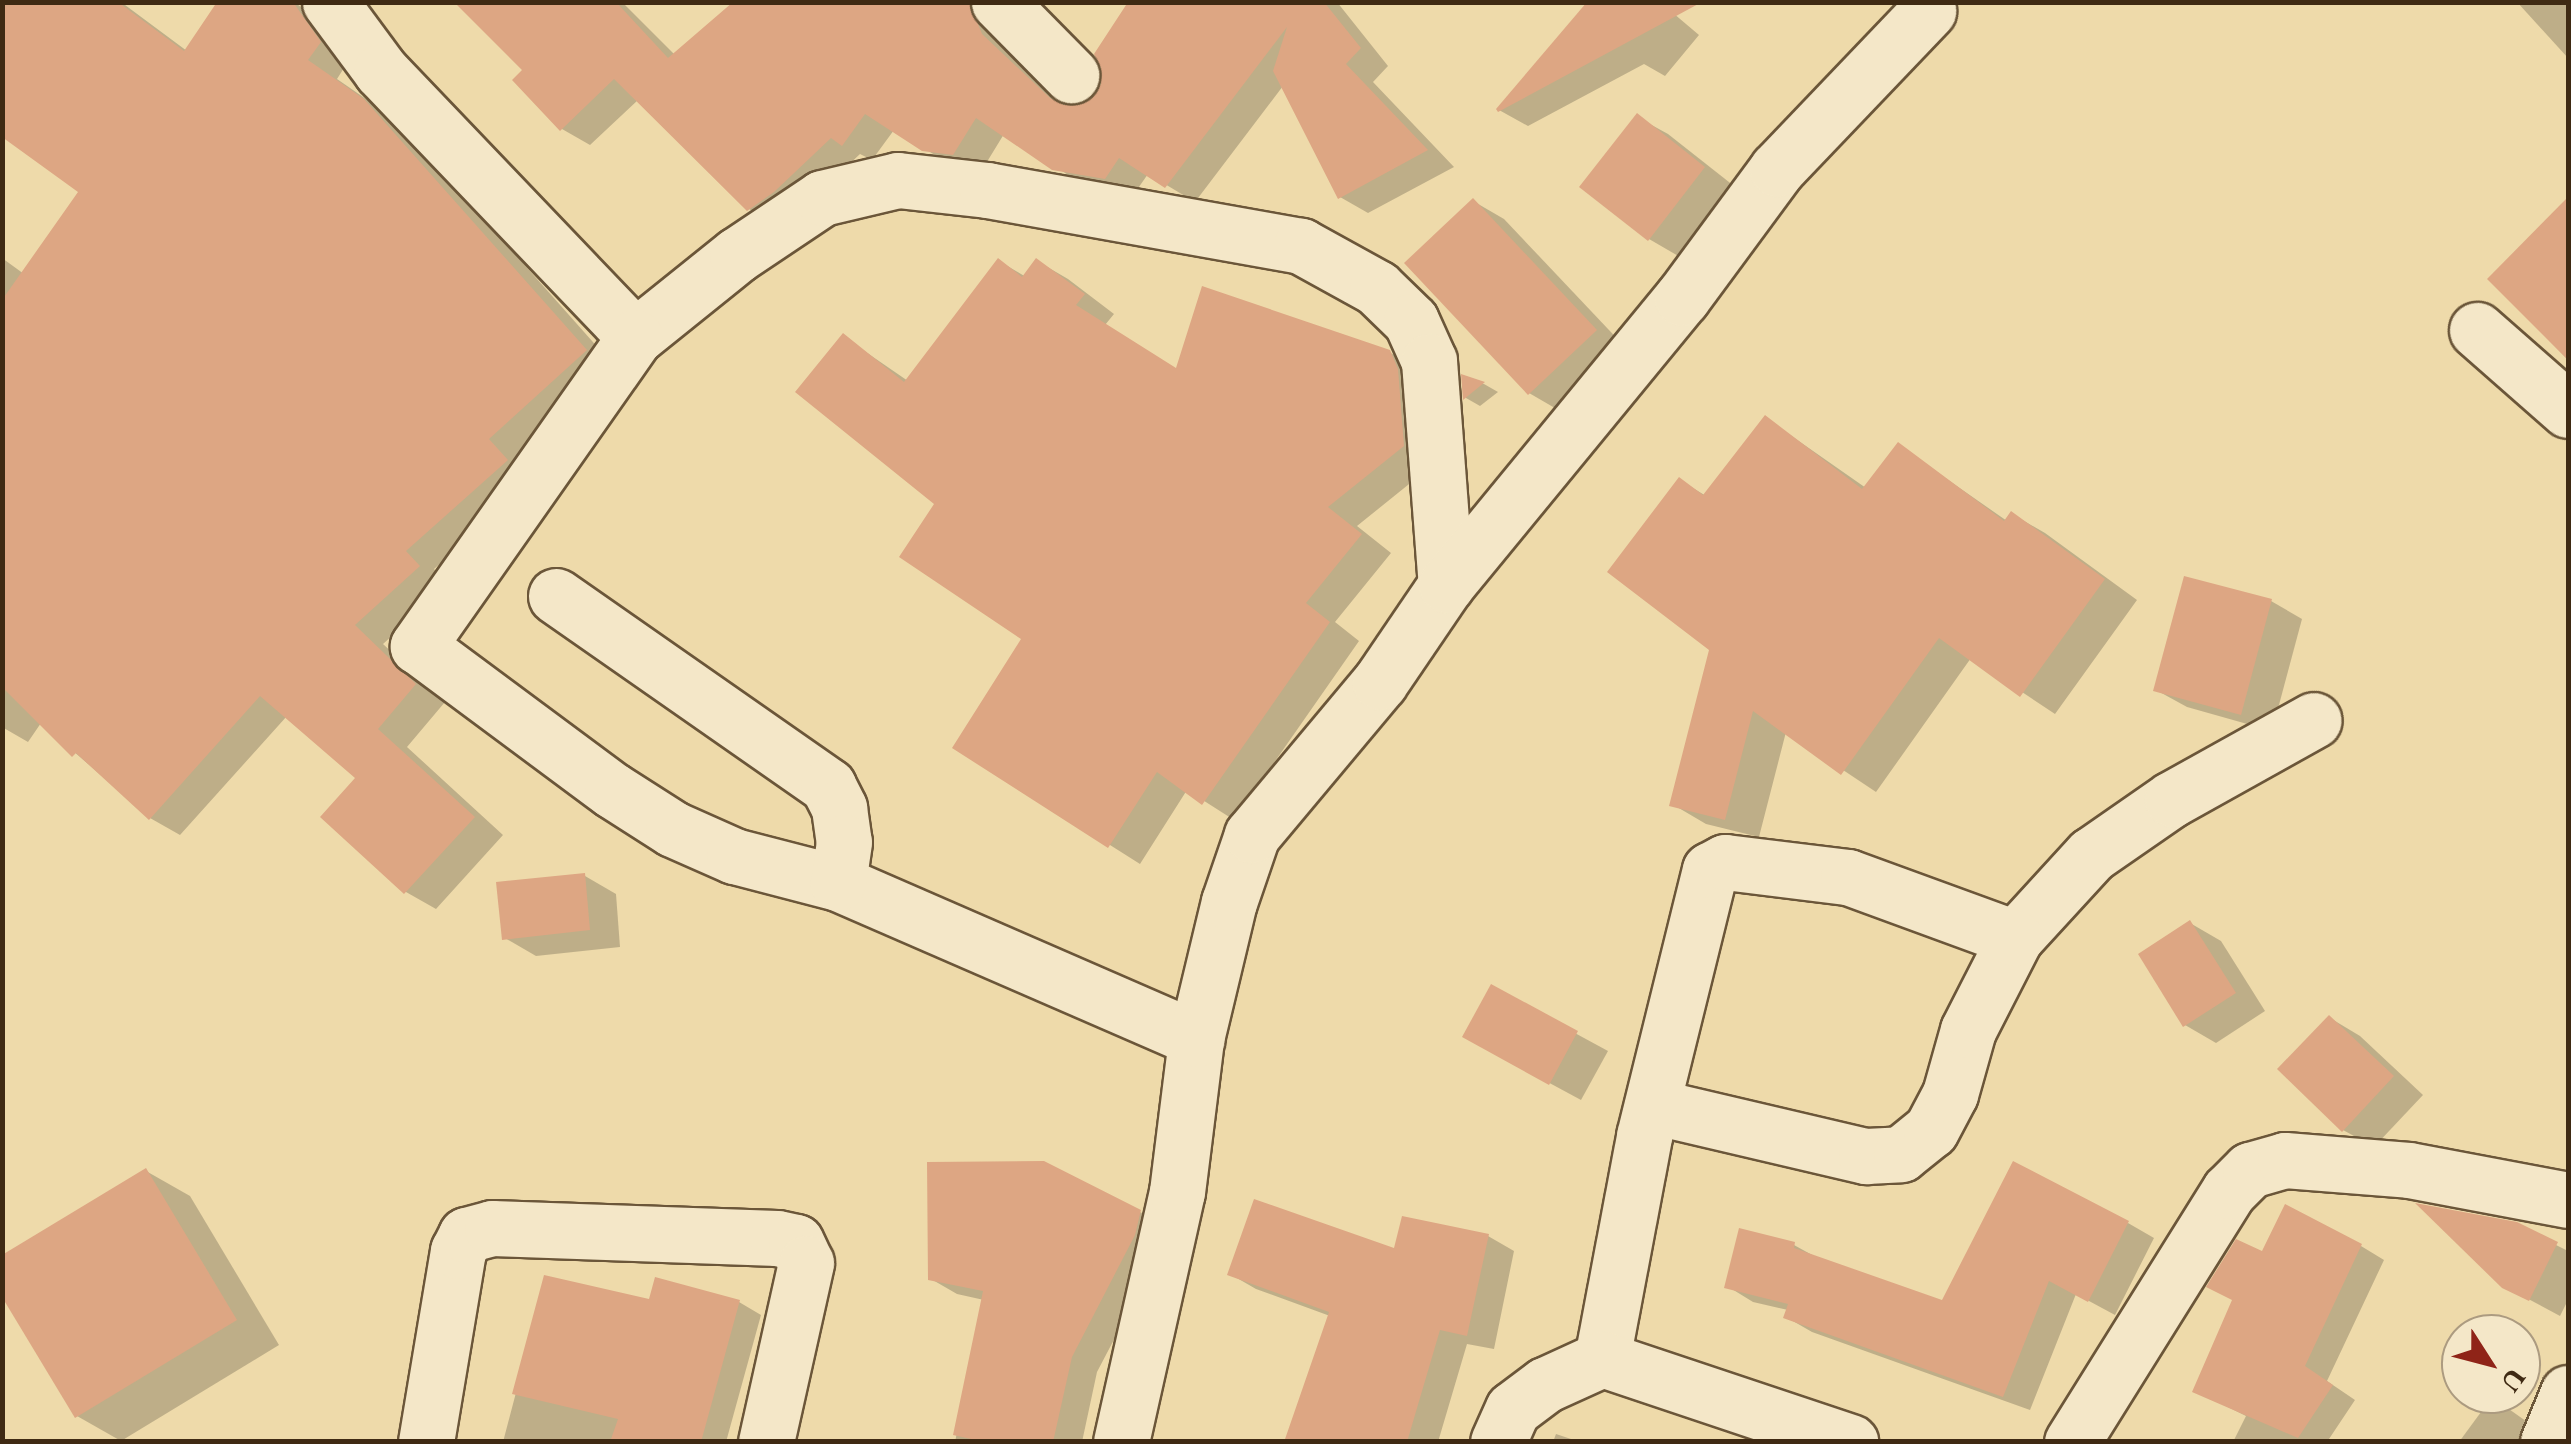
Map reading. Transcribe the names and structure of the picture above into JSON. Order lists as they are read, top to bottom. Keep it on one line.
{"north":"bottom right"}
